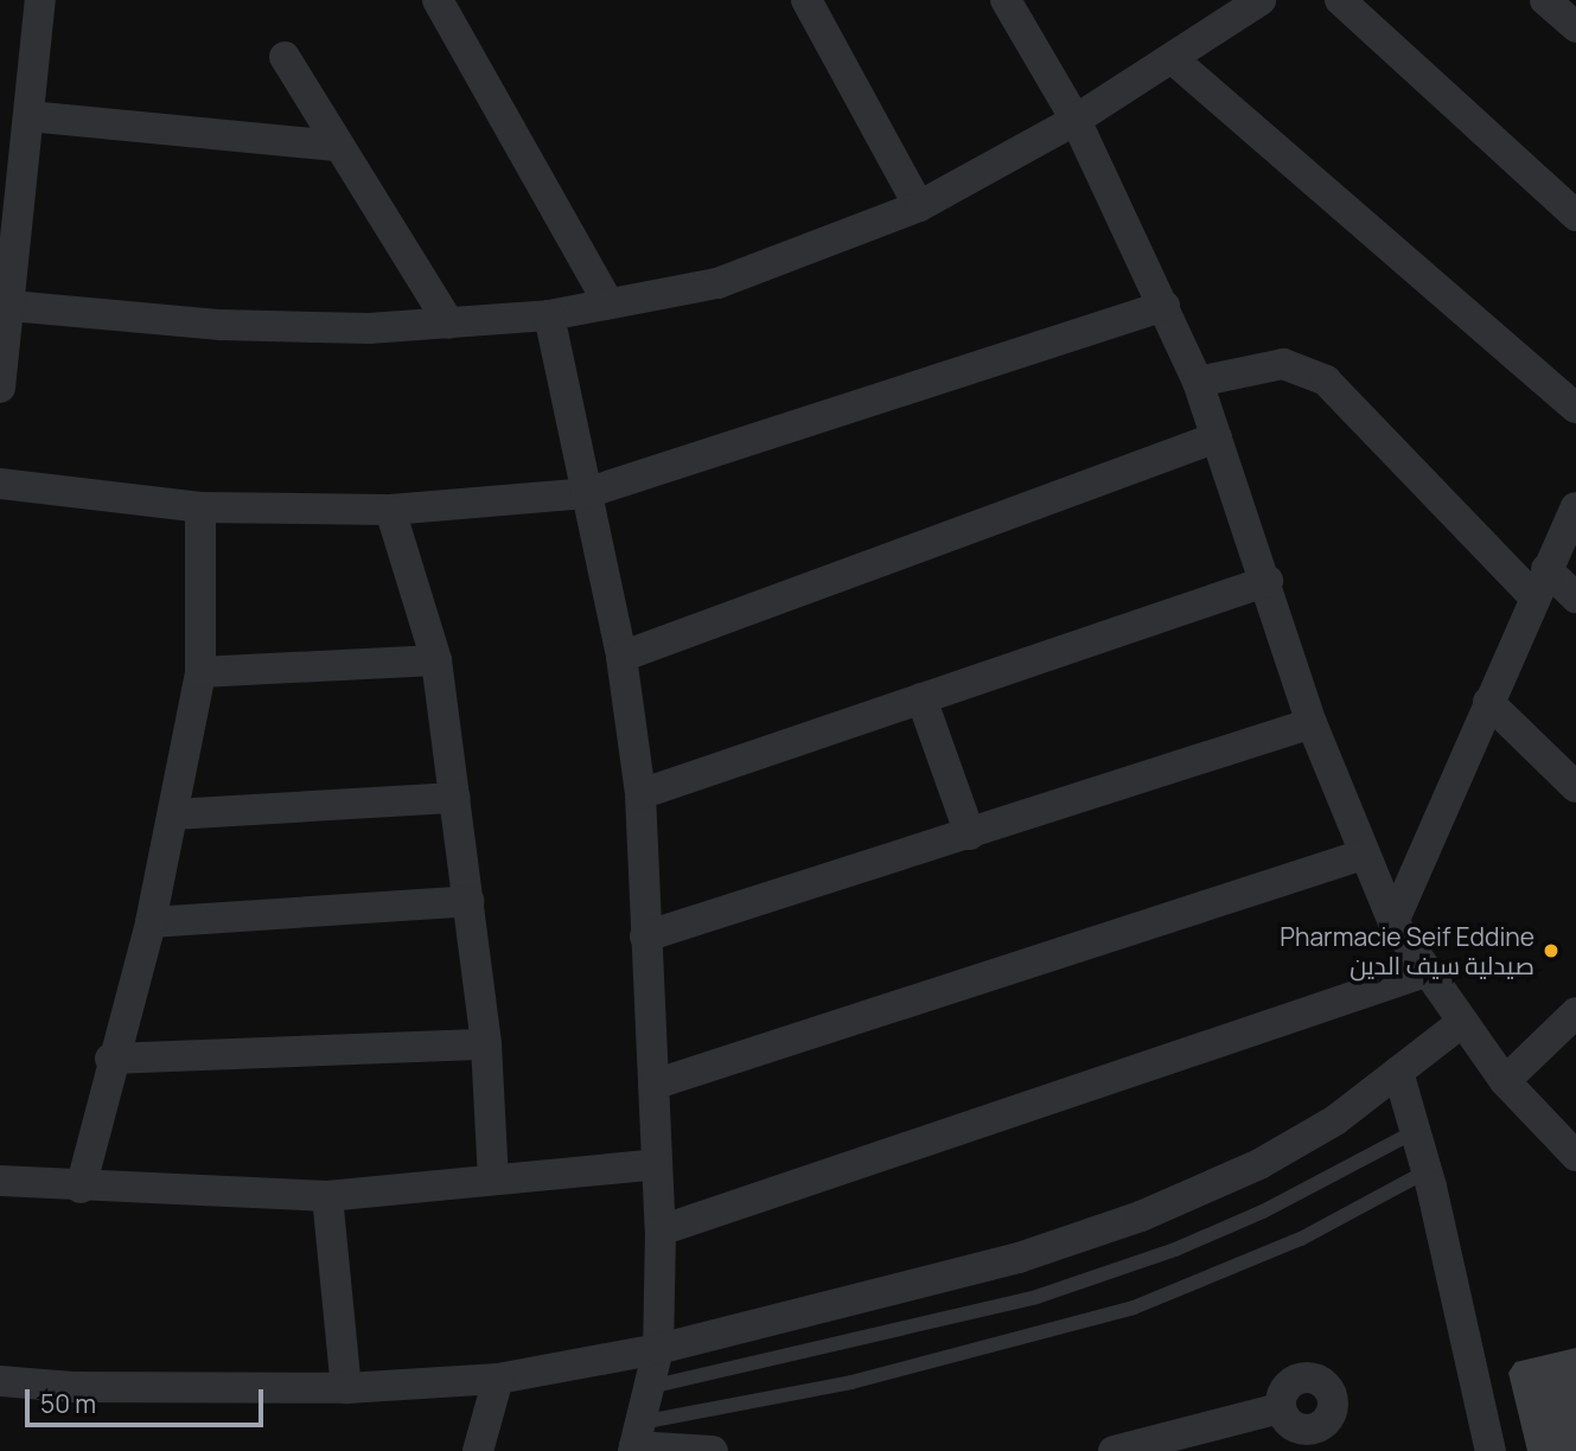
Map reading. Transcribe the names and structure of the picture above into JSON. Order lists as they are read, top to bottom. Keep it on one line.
{"places":["Pharmacie Seif Eddine صيدلية سيف الدين"],"scale_bar":"50 m"}
